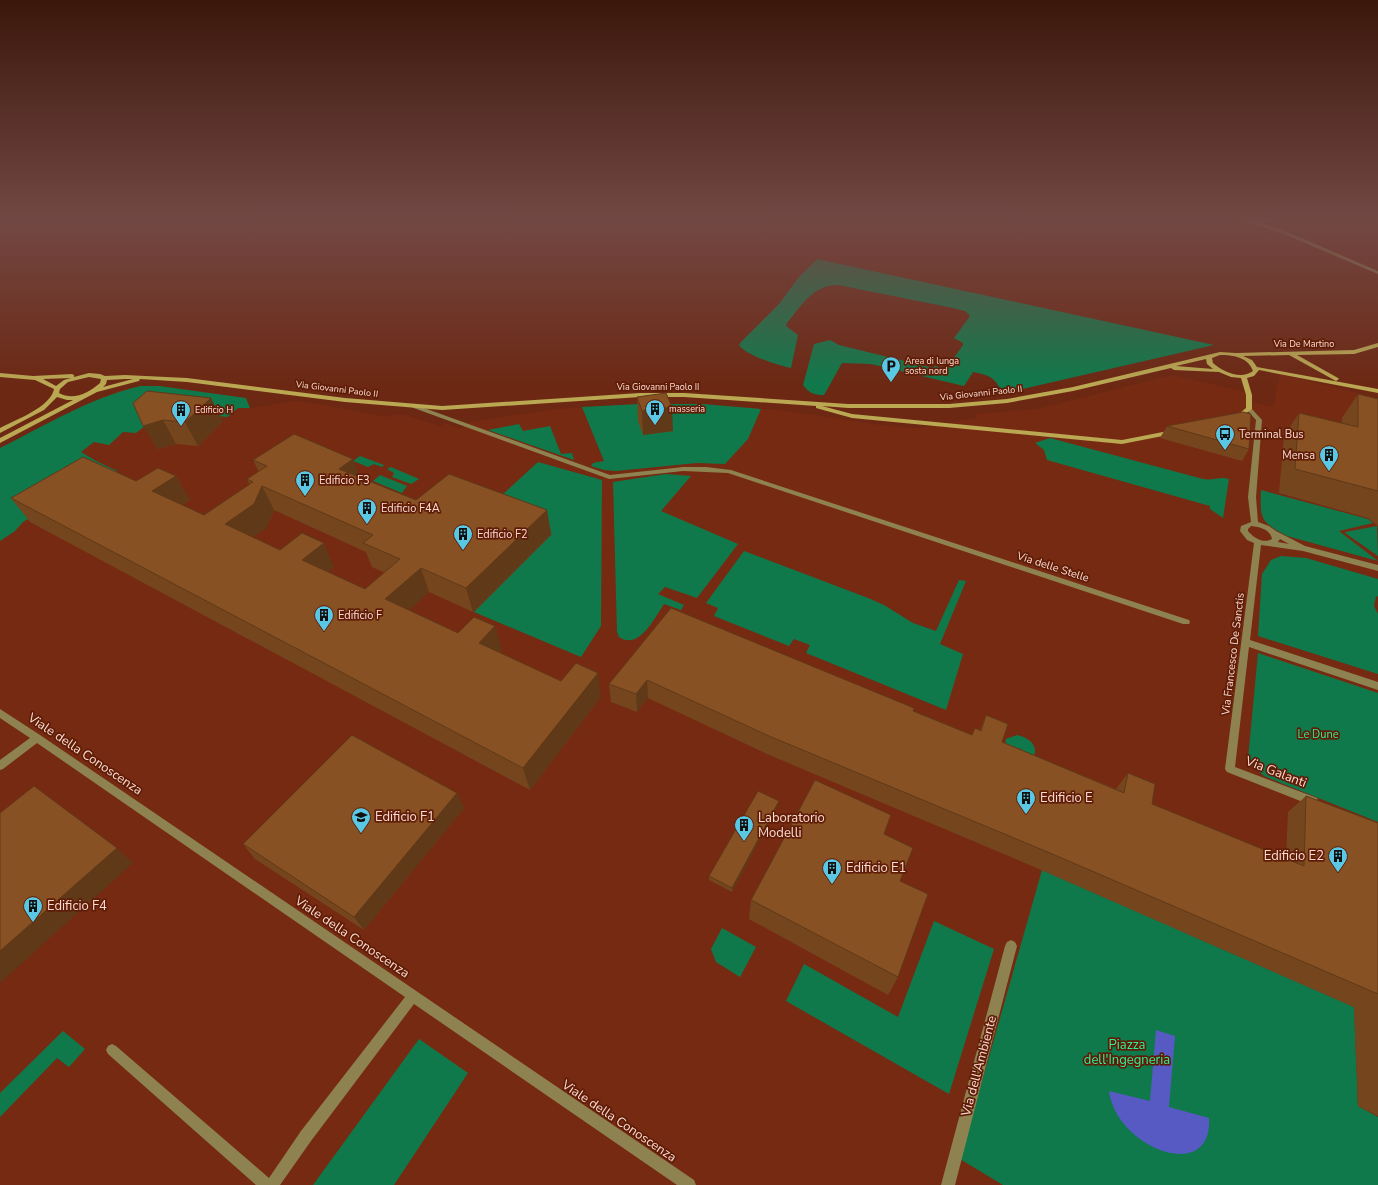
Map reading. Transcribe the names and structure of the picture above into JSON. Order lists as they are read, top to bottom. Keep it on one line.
{"streets":{"street":["Via De Martino","Via Giovanni Paolo II","Via delle Stelle","Via Francesco De Sanctis","Viale della Conoscenza","Via Galanti","Via dell'Ambiente"]},"crossings":[["Via De Martino","Via Giovanni Paolo II"],["Via Giovanni Paolo II","Via delle Stelle"],["Via Francesco De Sanctis","Via Galanti"]],"parks":["Le Dune","Piazza dell'Ingegneria"],"places":{"parking":["Area di lunga sosta nord"],"building":["masseria","Edificio H","Mensa","Edificio F3","Edificio F4A","Edificio F2","Edificio F","Edificio E","Laboratorio Modelli","Edificio E2","Edificio E1","Edificio F4"],"bus stop":["Terminal Bus"],"school or university":["Edificio F1"]}}
